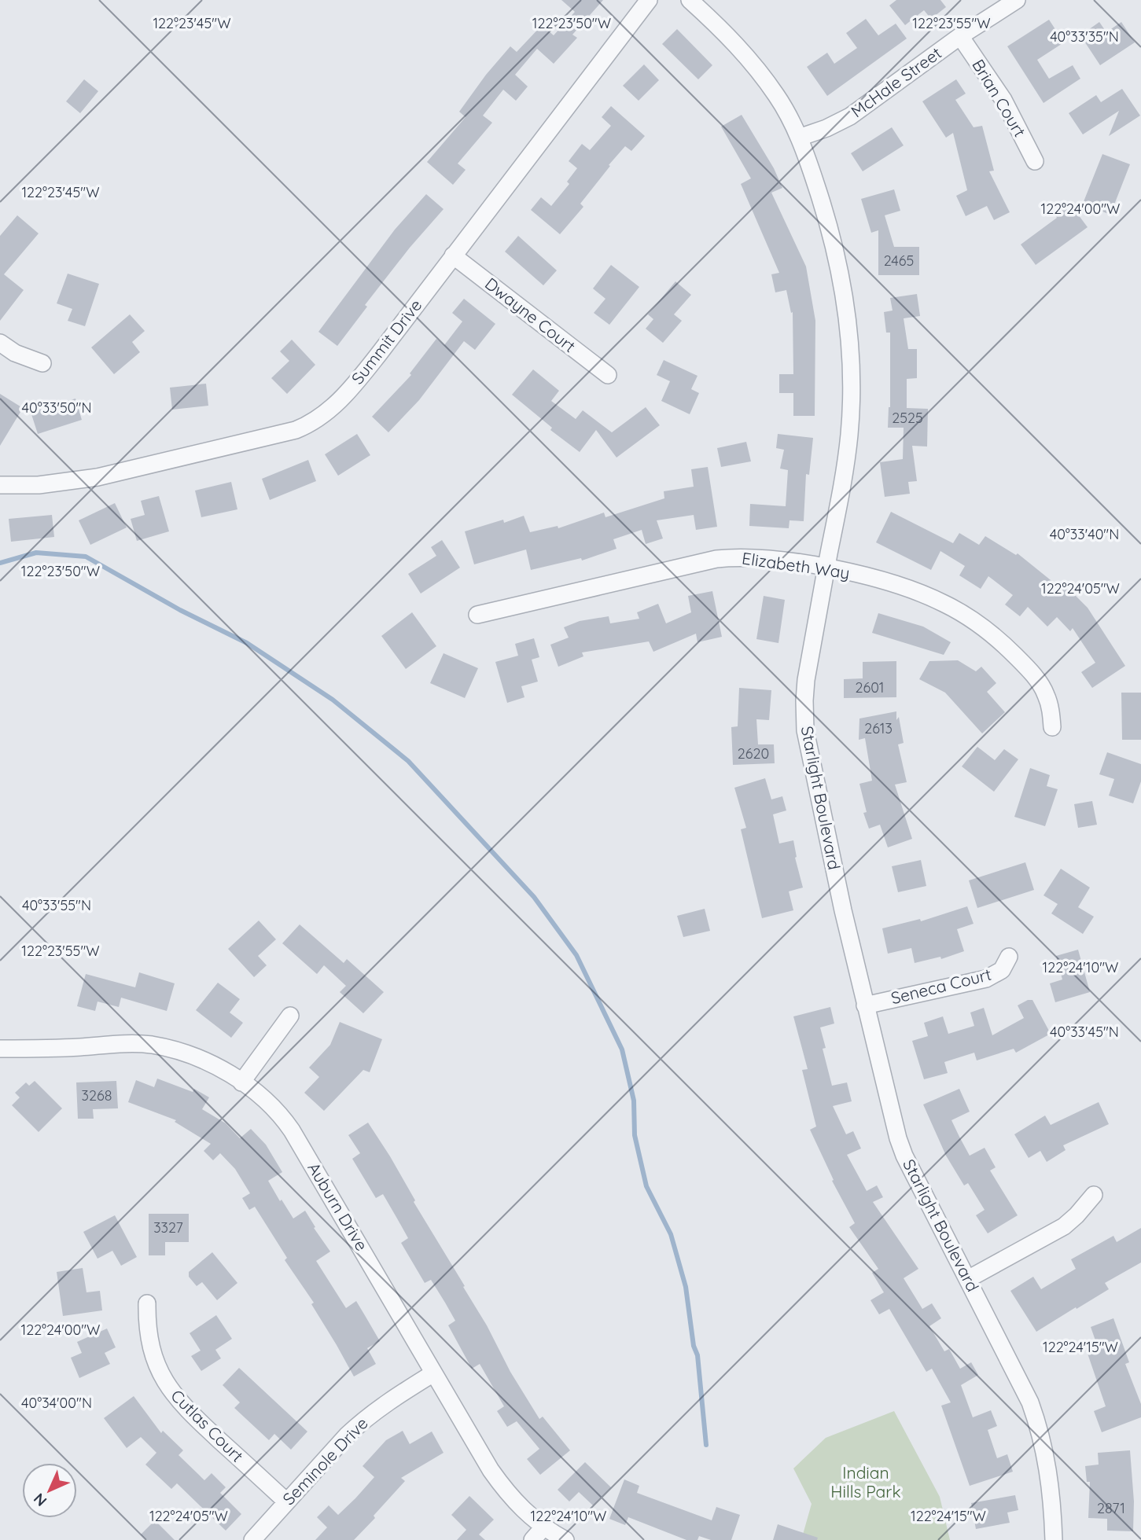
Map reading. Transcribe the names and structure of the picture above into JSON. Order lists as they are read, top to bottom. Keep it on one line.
{"streets":{"street":["McHale Street","Brian Court","Dwayne Court","Summit Drive","Elizabeth Way","Starlight Boulevard","Seneca Court","Auburn Drive","Cutlas Court","Seminole Drive"]},"crossings":[["McHale Street","Brian Court"],["McHale Street","Starlight Boulevard"],["Dwayne Court","Summit Drive"],["Elizabeth Way","Starlight Boulevard"],["Starlight Boulevard","Seneca Court"],["Auburn Drive","Seminole Drive"],["Cutlas Court","Seminole Drive"]],"parks":["Indian Hills Park"],"house_numbers":["2465","2525","2601","2613","2620","3268","3327","2871"],"north":"bottom left","coordinates":["122°23'45\"W","122°23'50\"W","122°23'55\"W","40°33'35\"N","122°24'00\"W","40°33'50\"N","40°33'40\"N","122°24'05\"W","40°33'55\"N","122°24'10\"W","40°33'45\"N","122°24'15\"W","40°34'00\"N"]}
